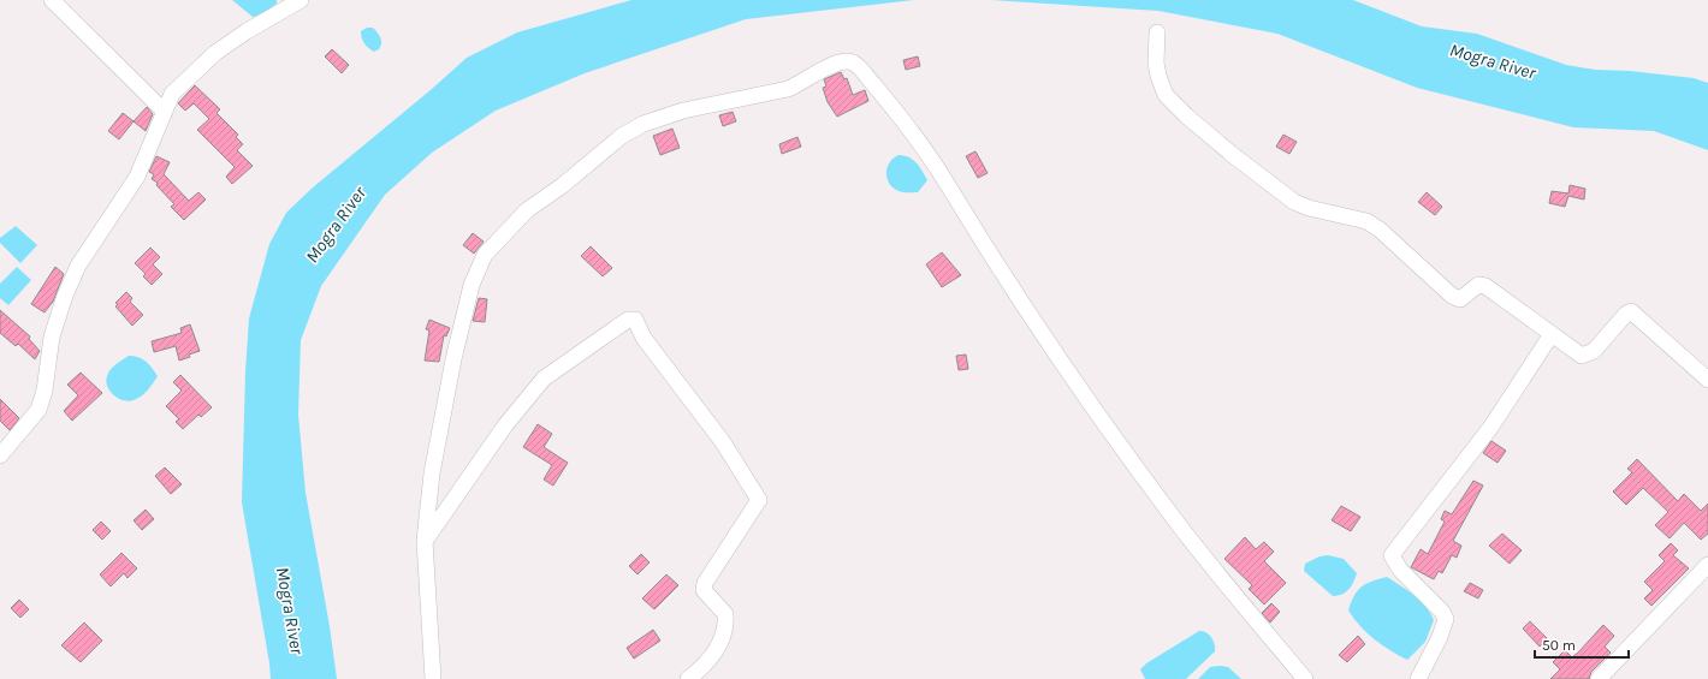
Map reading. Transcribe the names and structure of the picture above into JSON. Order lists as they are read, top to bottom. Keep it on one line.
{"water":["Mogra River"],"scale_bar":"50 m"}
